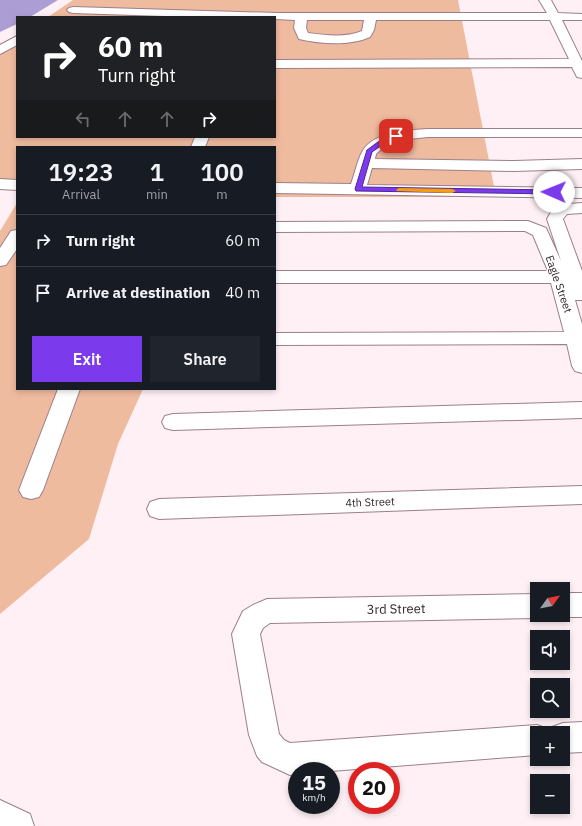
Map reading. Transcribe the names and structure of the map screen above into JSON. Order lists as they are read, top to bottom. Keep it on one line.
{"streets":{"street":["Eagle Street","4th Street","3rd Street"]},"north":"top right","page":{"turn":["60 m","Turn right"],"eta":["19:23","Arrival","1","min","100","m"],"list":[{"name":"Turn right","value":"60 m"},{"name":"Arrive at destination","value":"40 m"}],"buttons":["Exit","Share"],"map_buttons":["+","−"],"speed":"15 km/h","limit":"20"}}
